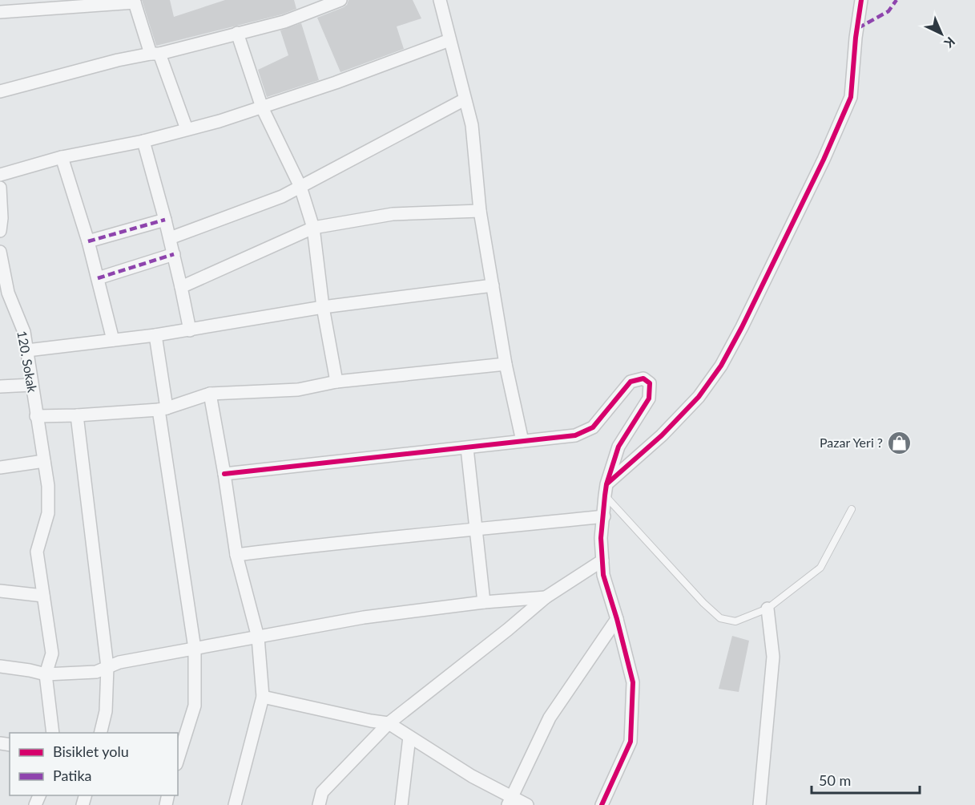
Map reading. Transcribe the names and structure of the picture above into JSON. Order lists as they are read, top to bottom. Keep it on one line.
{"streets":{"street":["120. Sokak"]},"places":{"shop":["Pazar Yeri ?"]},"legend":["Bisiklet yolu","Patika"],"scale_bar":"50 m","north":"bottom right"}
